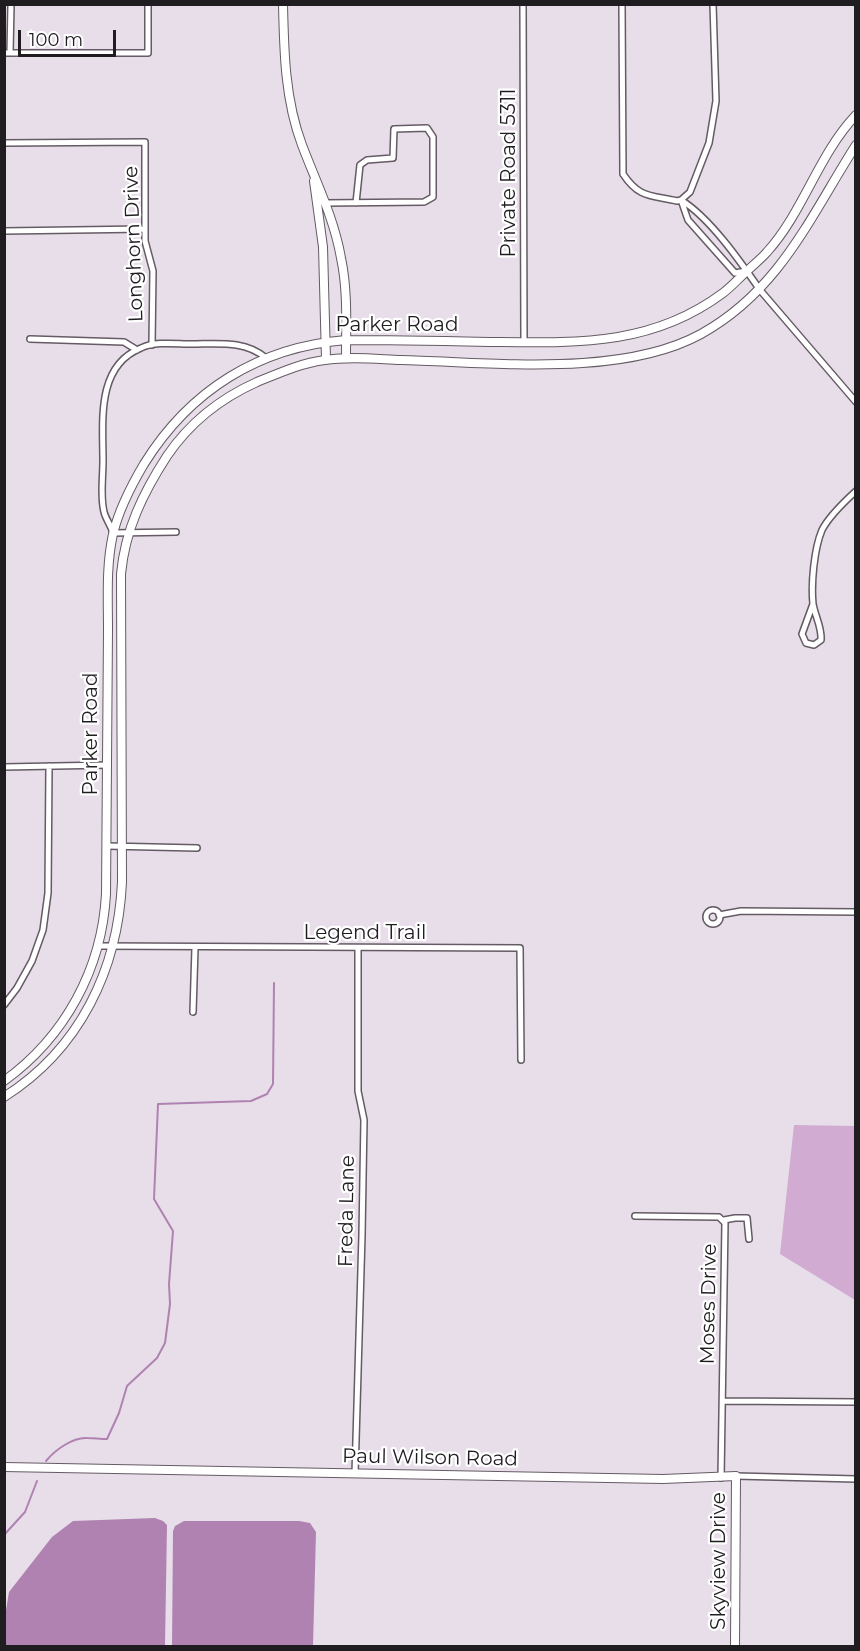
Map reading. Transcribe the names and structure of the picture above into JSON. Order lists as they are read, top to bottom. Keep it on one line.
{"streets":{"main road":["Parker Road","Paul Wilson Road","Skyview Drive"],"street":["Private Road 5311","Longhorn Drive","Legend Trail","Freda Lane","Moses Drive"]},"crossings":[["Private Road 5311","Parker Road"],["Parker Road","Legend Trail"],["Legend Trail","Freda Lane"],["Freda Lane","Paul Wilson Road"],["Moses Drive","Paul Wilson Road"],["Paul Wilson Road","Skyview Drive"]],"scale_bar":"100 m"}
